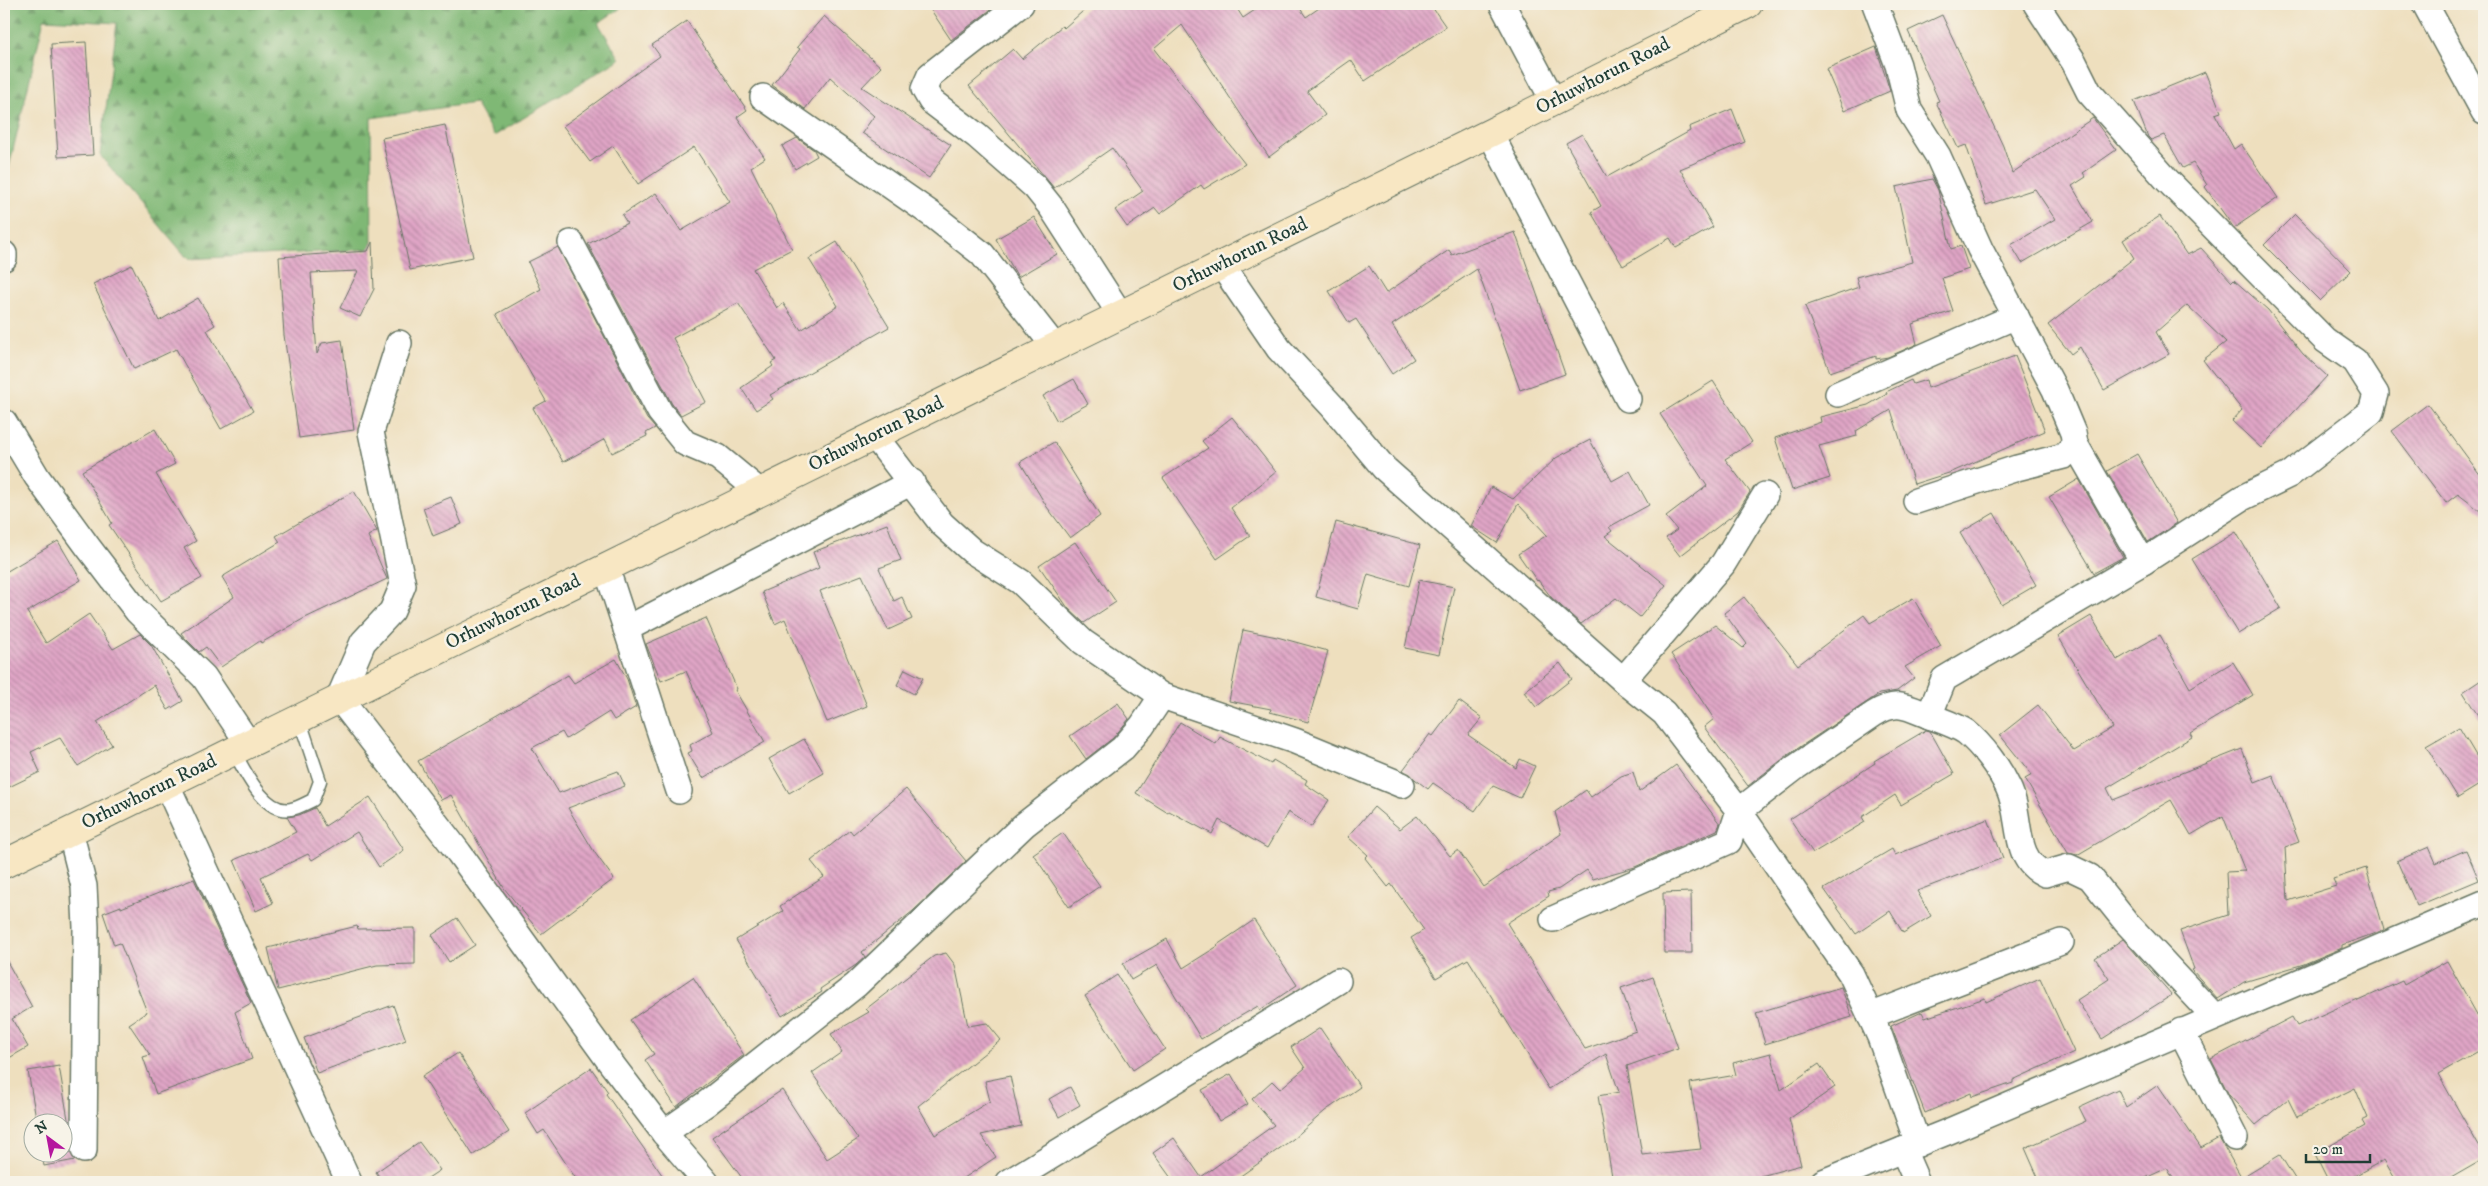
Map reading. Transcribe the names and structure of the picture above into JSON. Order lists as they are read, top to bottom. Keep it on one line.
{"streets":{"street":["Orhuwhorun Road"]},"scale_bar":"20 m","north":"top left"}
